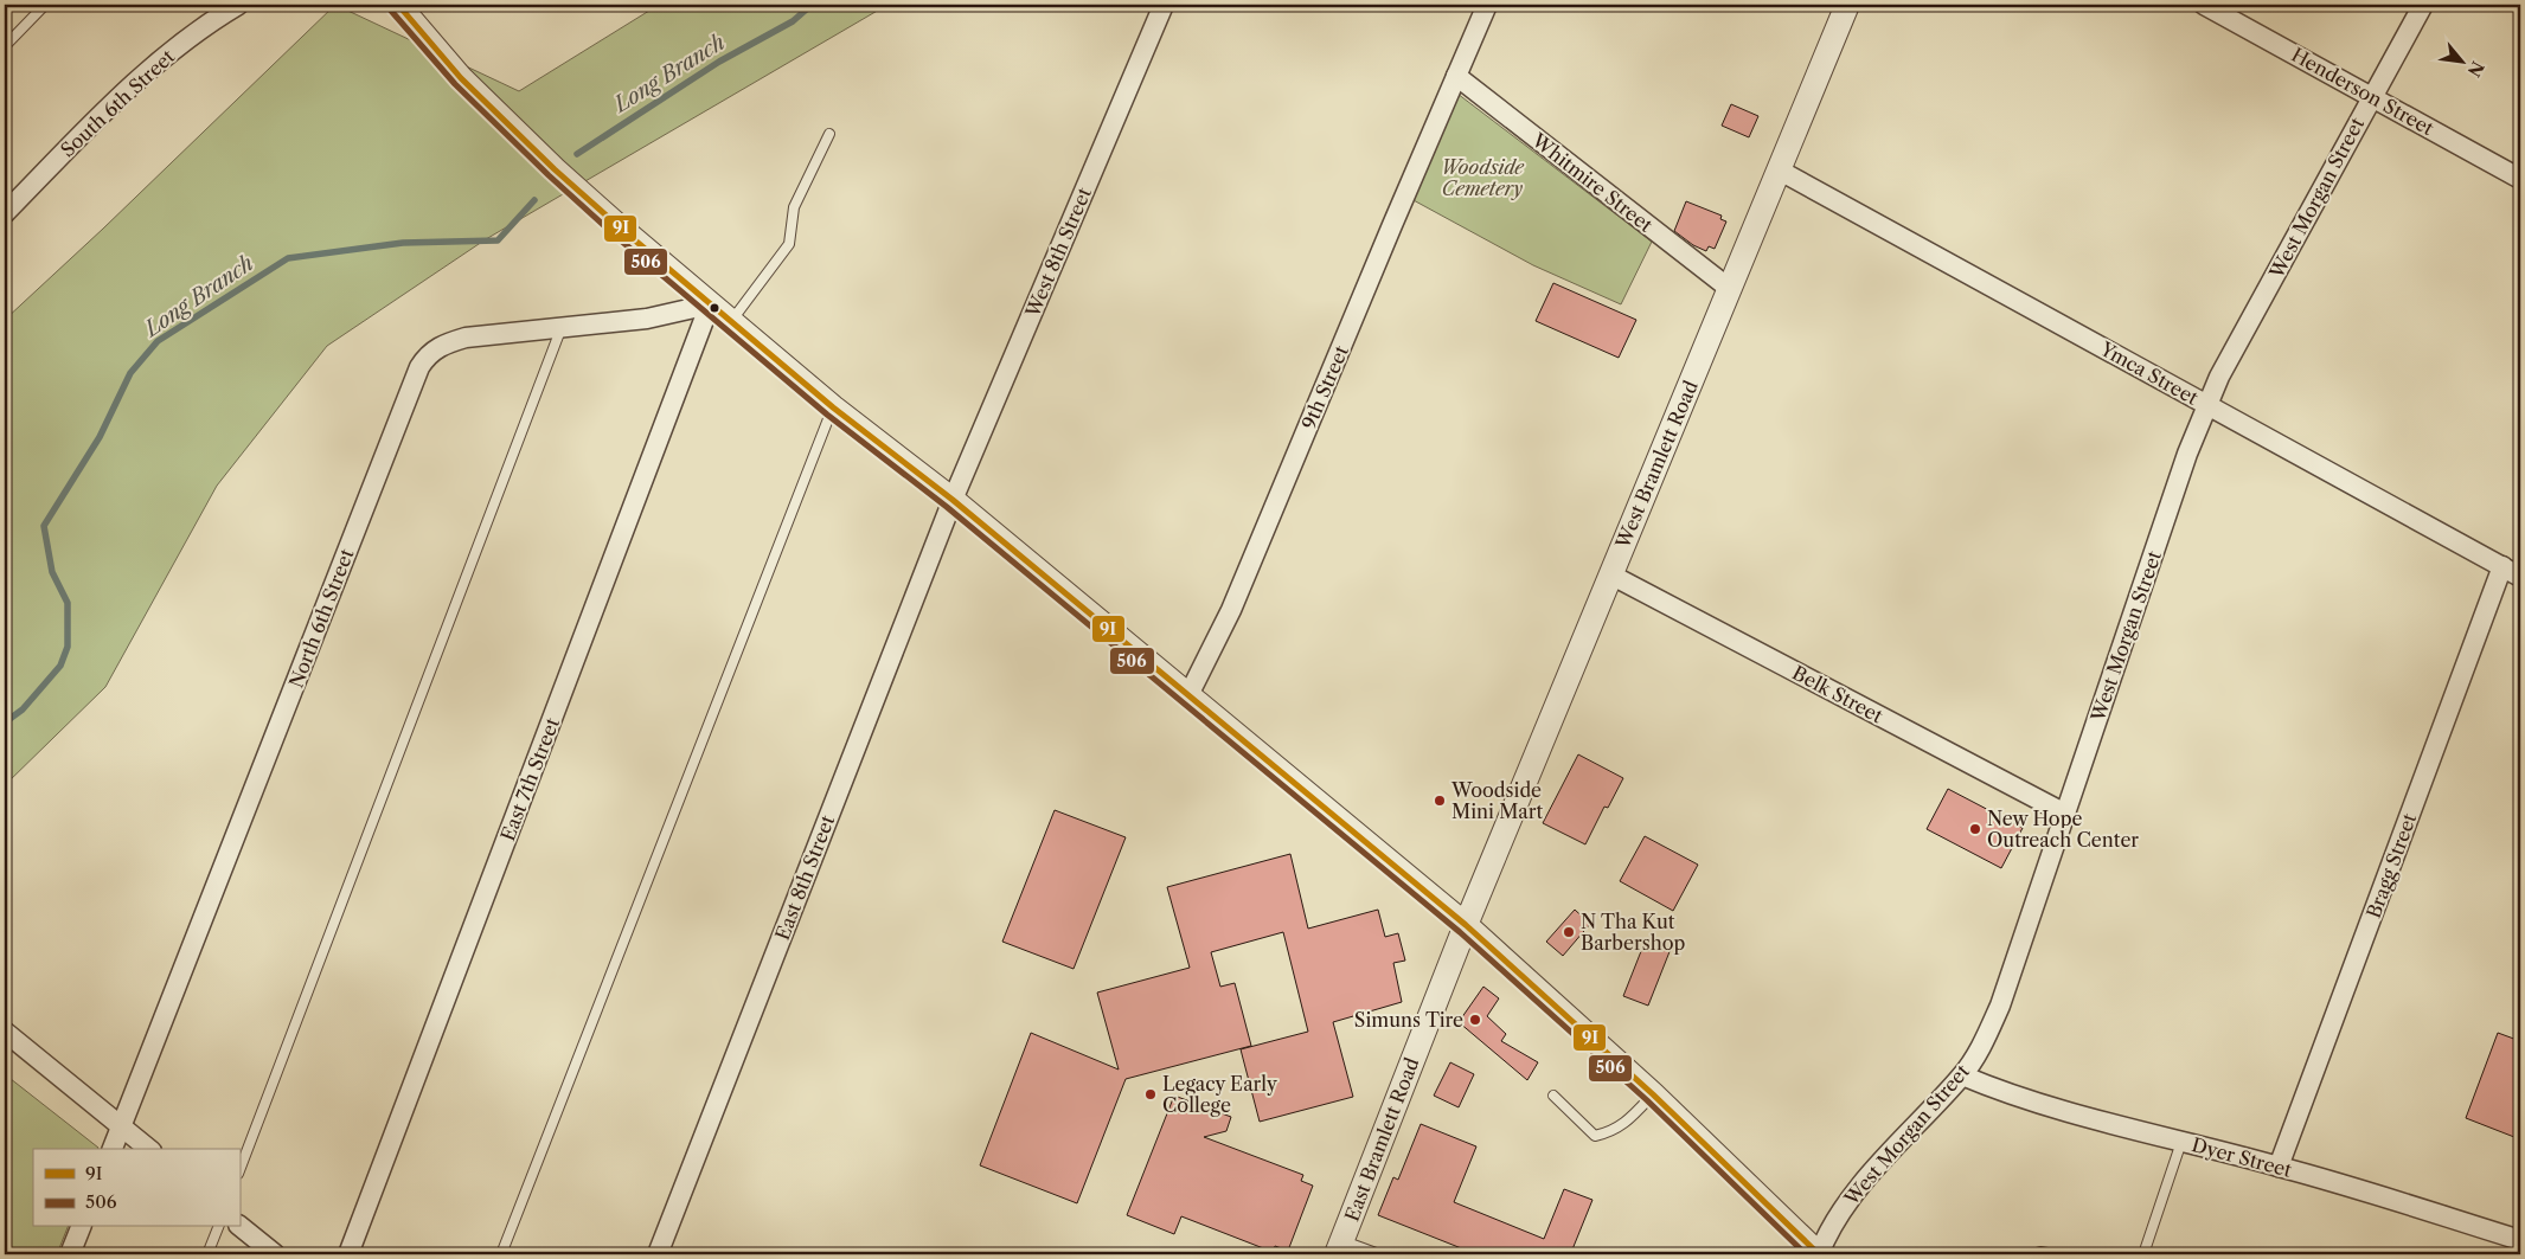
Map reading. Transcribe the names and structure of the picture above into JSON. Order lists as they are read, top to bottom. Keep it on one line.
{"streets":{"street":["Henderson Street","South 6th Street","Whitmire Street","West Morgan Street","West 8th Street","Ymca Street","9th Street","West Bramlett Road","North 6th Street","Belk Street","East 7th Street","Bragg Street","East 8th Street","East Bramlett Road","Dyer Street"]},"crossings":[["Henderson Street","West Morgan Street"],["Whitmire Street","9th Street"],["Whitmire Street","West Bramlett Road"],["West Morgan Street","Ymca Street"],["West Morgan Street","Belk Street"],["West Morgan Street","Dyer Street"],["West 8th Street","East 8th Street"],["Ymca Street","West Bramlett Road"],["Ymca Street","Bragg Street"],["West Bramlett Road","Belk Street"],["West Bramlett Road","East Bramlett Road"],["North 6th Street","East 7th Street"],["Bragg Street","Dyer Street"]],"water":["Long Branch"],"parks":["Woodside Cemetery"],"places":["Woodside Mini Mart","New Hope Outreach Center","N Tha Kut Barbershop","Simuns Tire","Legacy Early College"],"lines":["transit line 9I","transit line 506"],"legend":["9I","506"],"north":"bottom right"}
